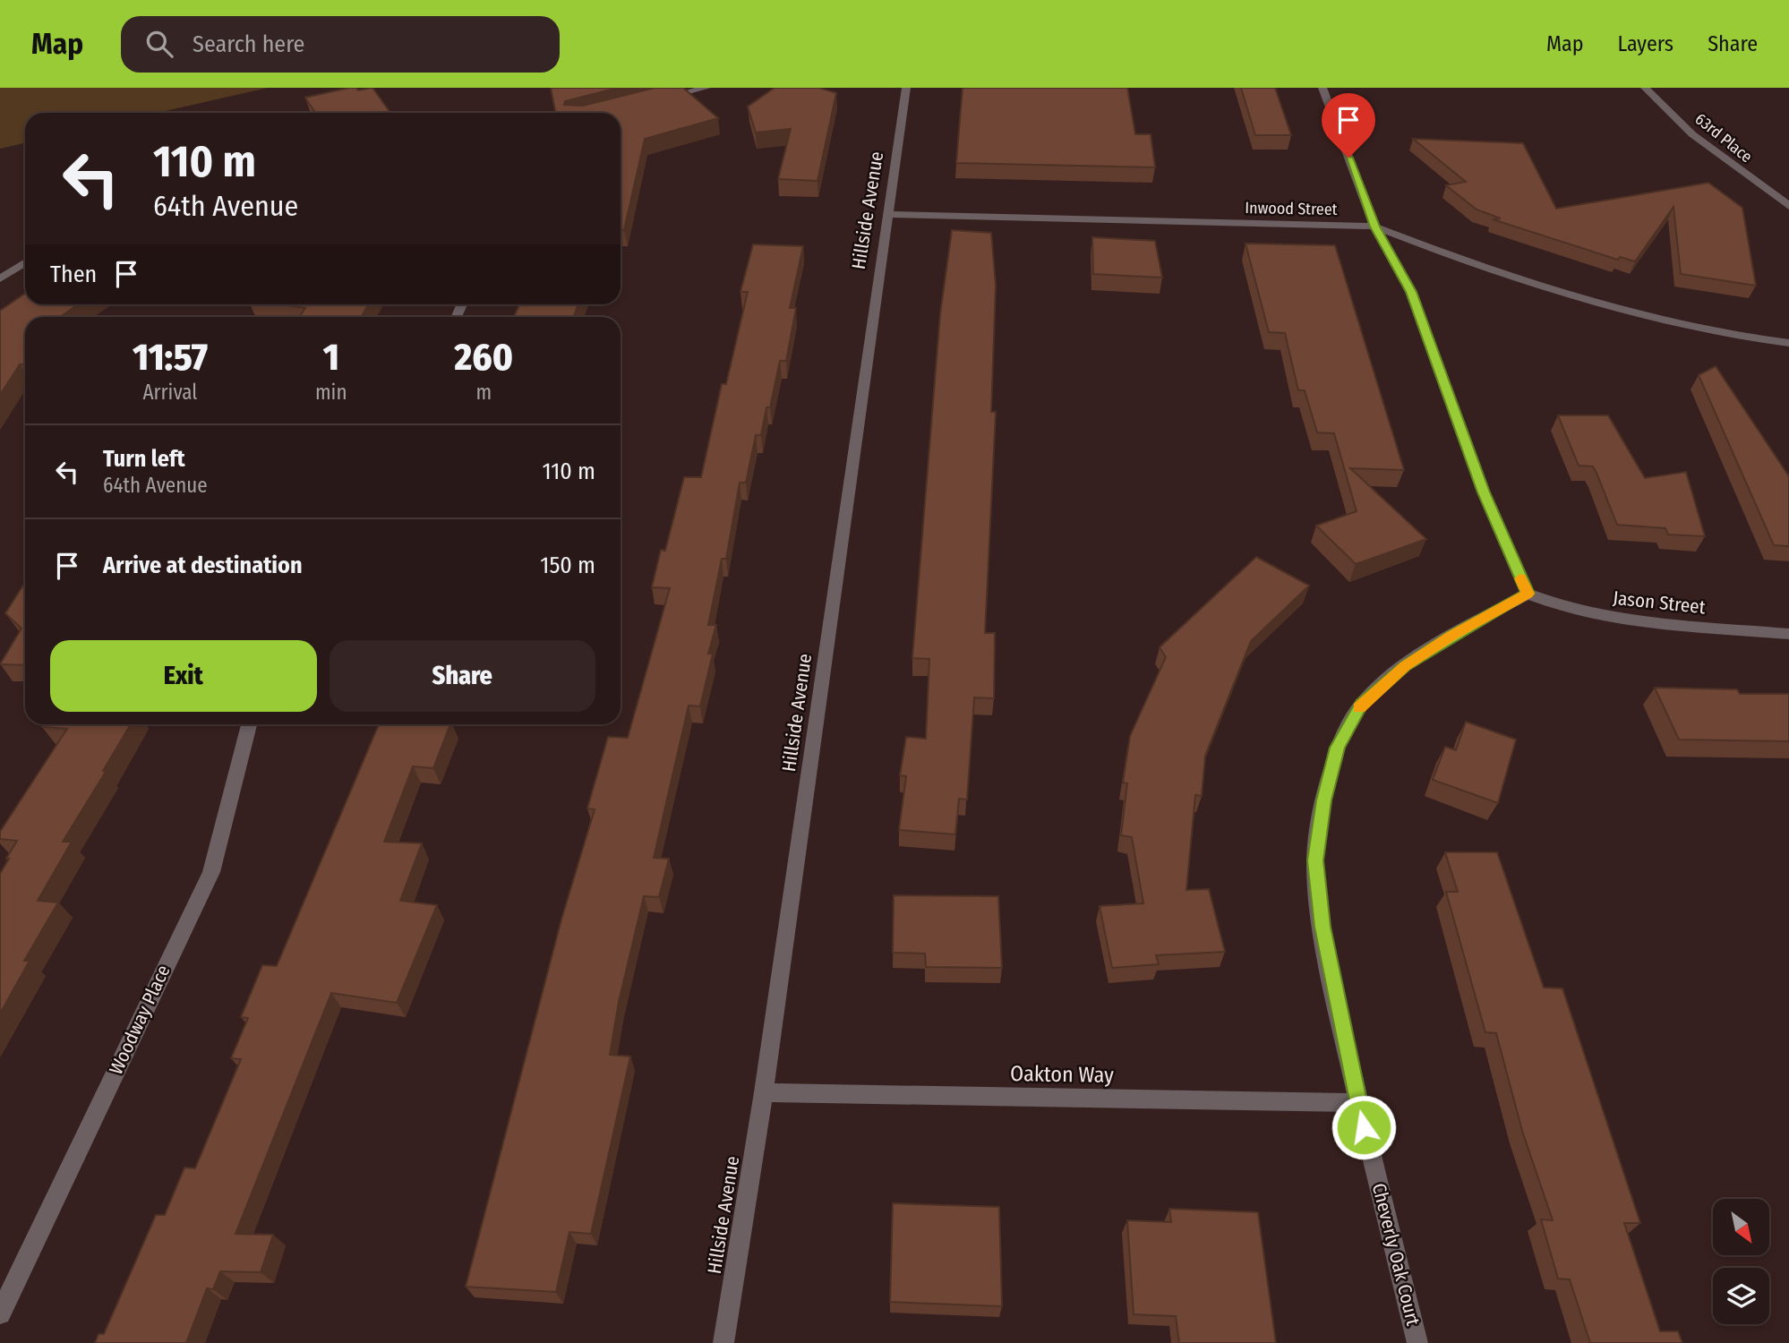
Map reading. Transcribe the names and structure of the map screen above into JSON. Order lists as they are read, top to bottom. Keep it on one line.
{"streets":{"street":["63rd Place","Inwood Street","Hillside Avenue","Jason Street","Woodway Place","Oakton Way","Cheverly Oak Court"]},"crossings":[["Inwood Street","Hillside Avenue"],["Hillside Avenue","Oakton Way"],["Jason Street","Cheverly Oak Court"],["Oakton Way","Cheverly Oak Court"]],"north":"bottom right","page":{"header":"Map","search":"Search here","nav":["Map","Layers","Share"],"turn":["110 m","64th Avenue"],"then":"Then","eta":["11:57","Arrival","1","min","260","m"],"list":[{"name":"Turn left","note":"64th Avenue","value":"110 m"},{"name":"Arrive at destination","value":"150 m"}],"buttons":["Exit","Share"]}}
